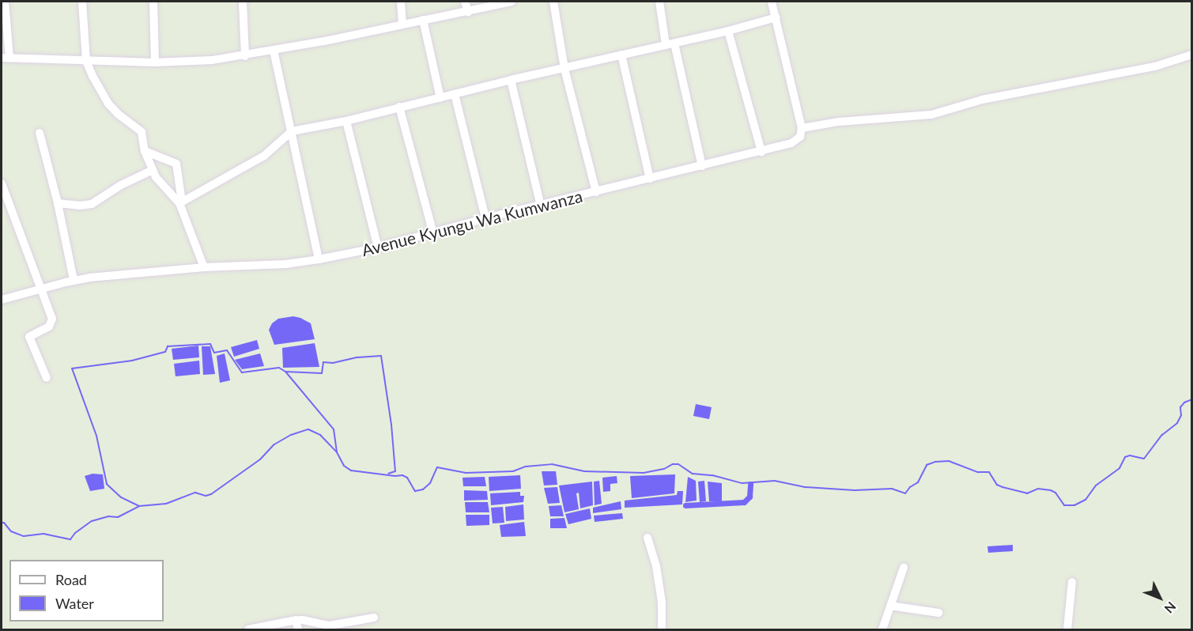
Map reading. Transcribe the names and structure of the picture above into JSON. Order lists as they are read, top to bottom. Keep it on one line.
{"streets":{"street":["Avenue Kyungu Wa Kumwanza"]},"legend":["Road","Water"],"north":"bottom right"}
